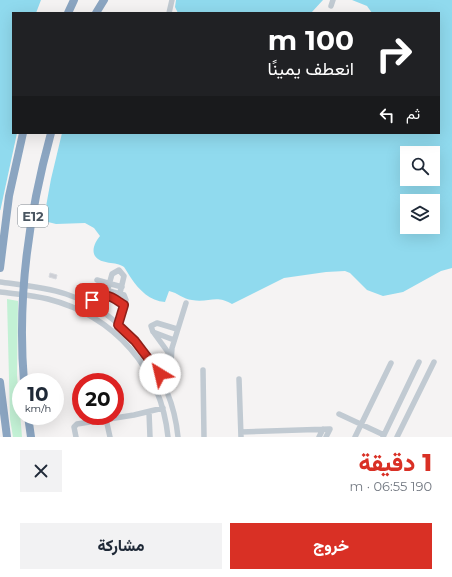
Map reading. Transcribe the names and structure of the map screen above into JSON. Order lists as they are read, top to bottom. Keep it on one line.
{"streets":{"highway":["E12"]},"page":{"turn":["100 m","انعطف يمينًا"],"then":"ثم","speed":"10 km/h","limit":"20","heading":["1 دقيقة","190 m · 06:55"],"buttons":["خروج","مشاركة"]}}
